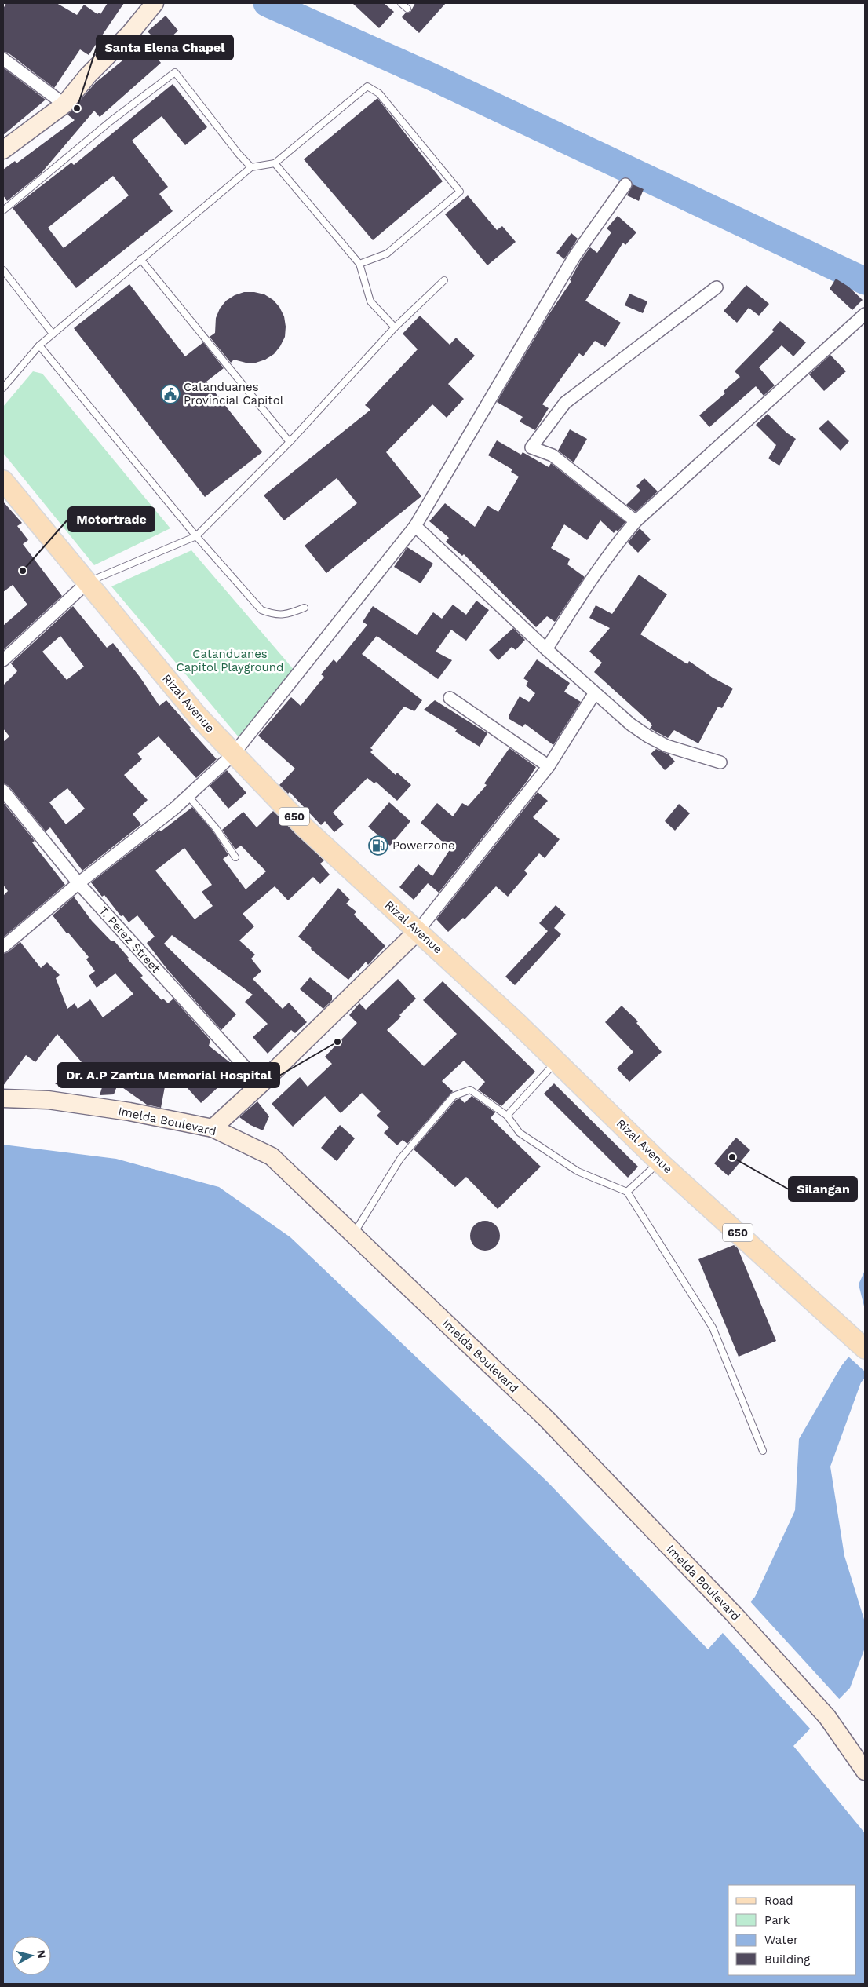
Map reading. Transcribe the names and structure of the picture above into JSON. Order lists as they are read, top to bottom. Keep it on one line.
{"streets":{"main road":["Rizal Avenue","650","Imelda Boulevard"],"street":["T. Perez Street"]},"parks":["Catanduanes Capitol Playground"],"places":{"other":["Santa Elena Chapel","Motortrade","Dr. A.P Zantua Memorial Hospital","Silangan"],"public building":["Catanduanes Provincial Capitol"],"fuel station":["Powerzone"]},"legend":["Road","Park","Water","Building"],"north":"right"}
